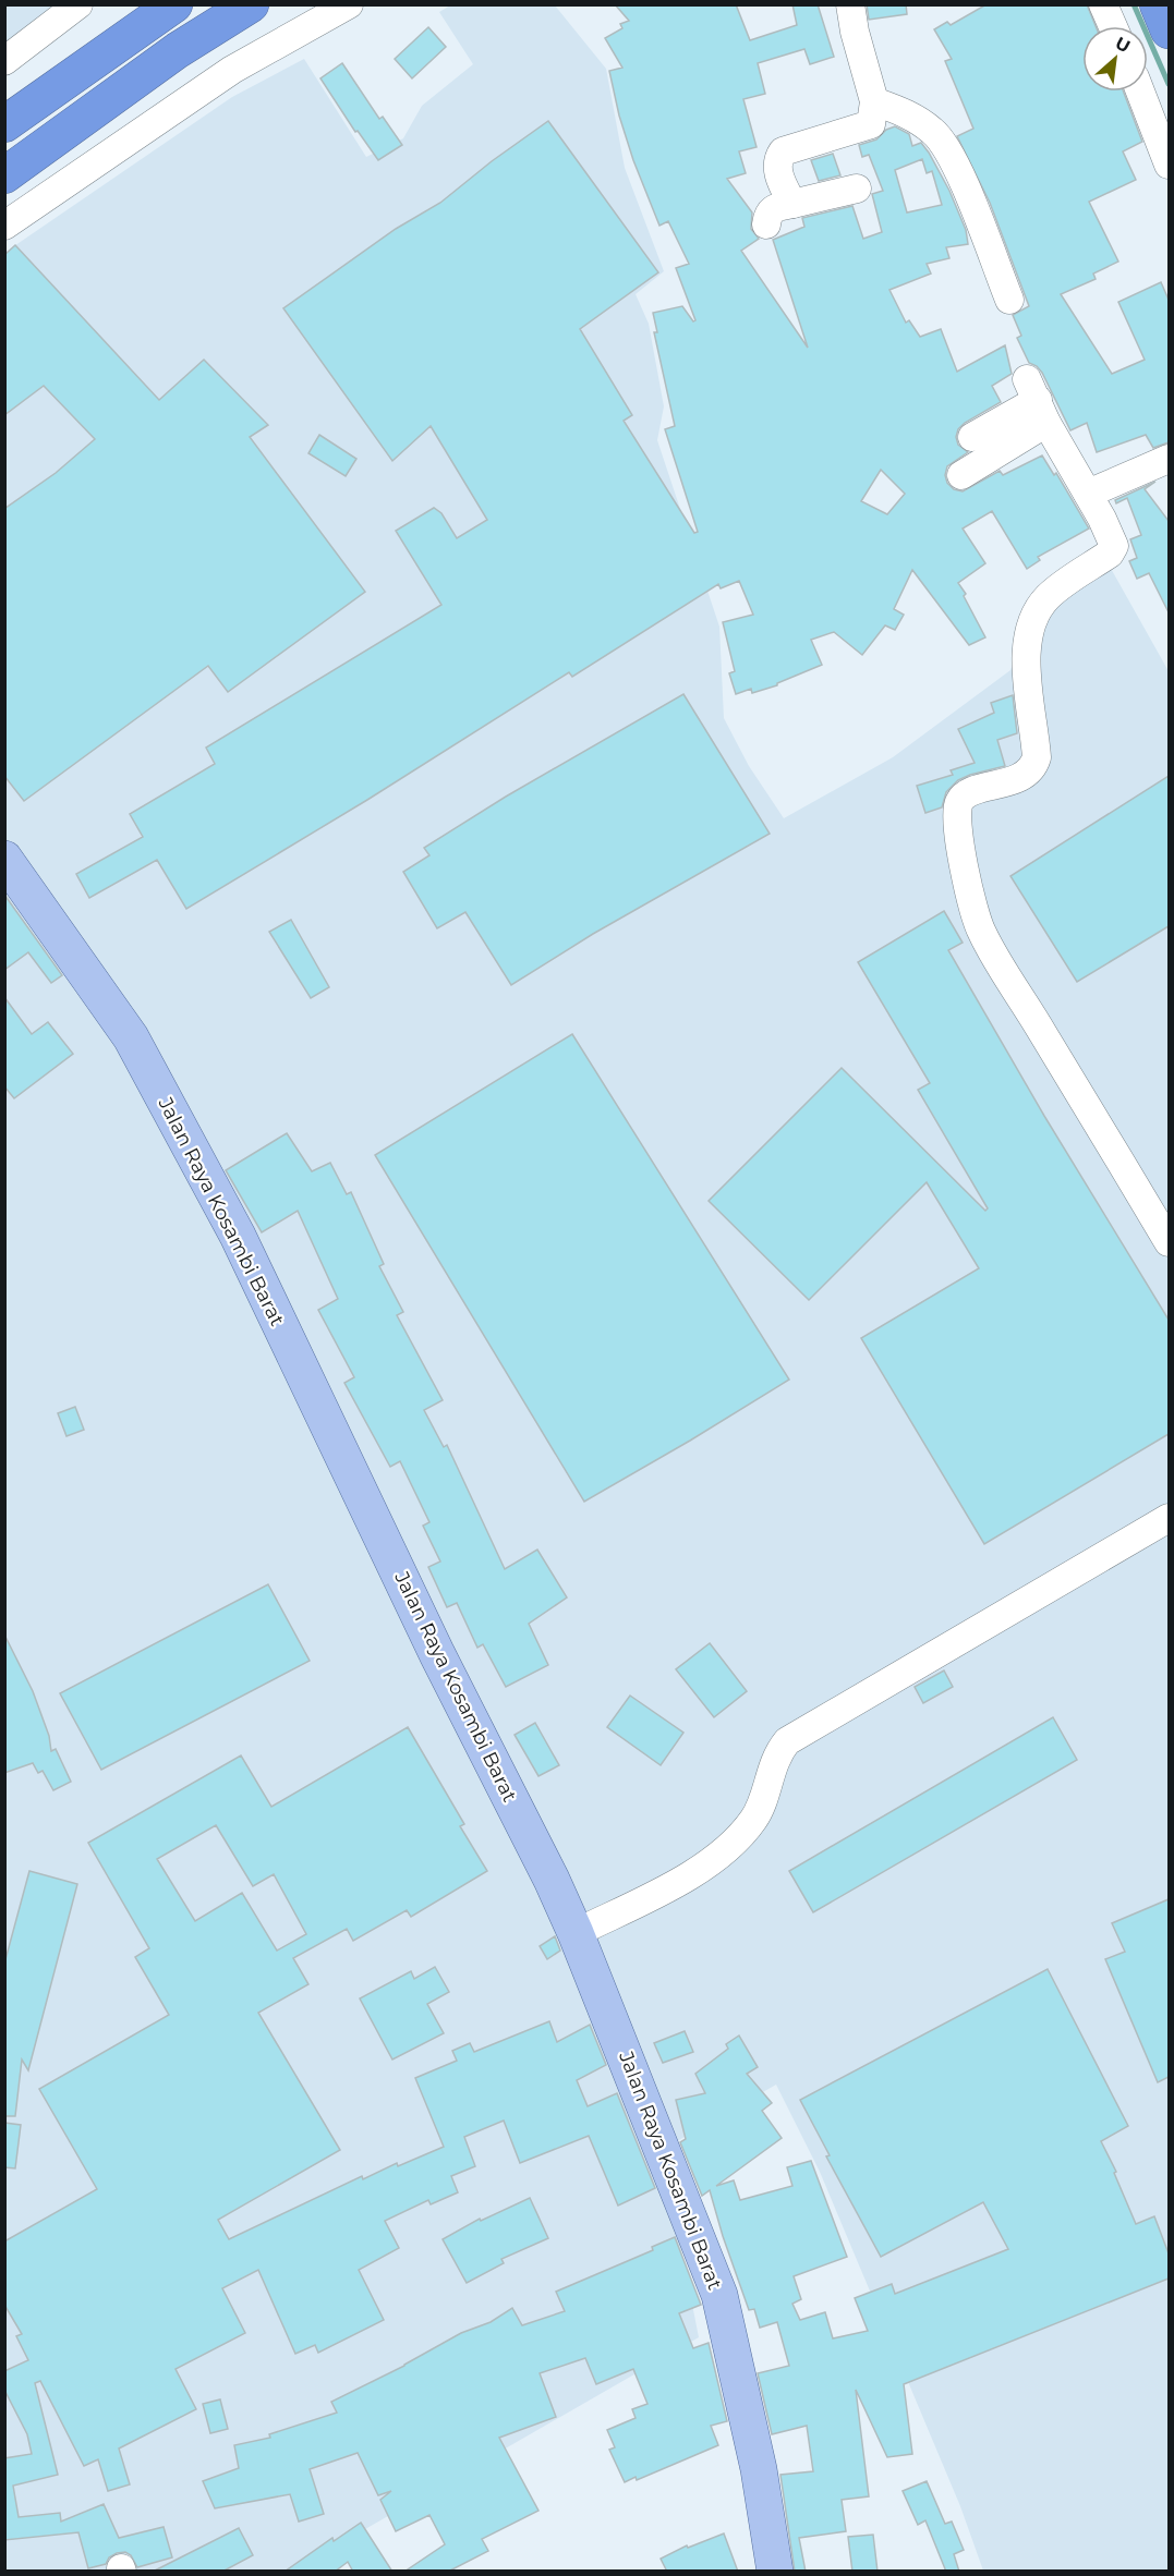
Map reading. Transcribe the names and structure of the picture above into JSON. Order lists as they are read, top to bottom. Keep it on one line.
{"streets":{"main road":["Jalan Raya Kosambi Barat"]},"north":"top right"}
